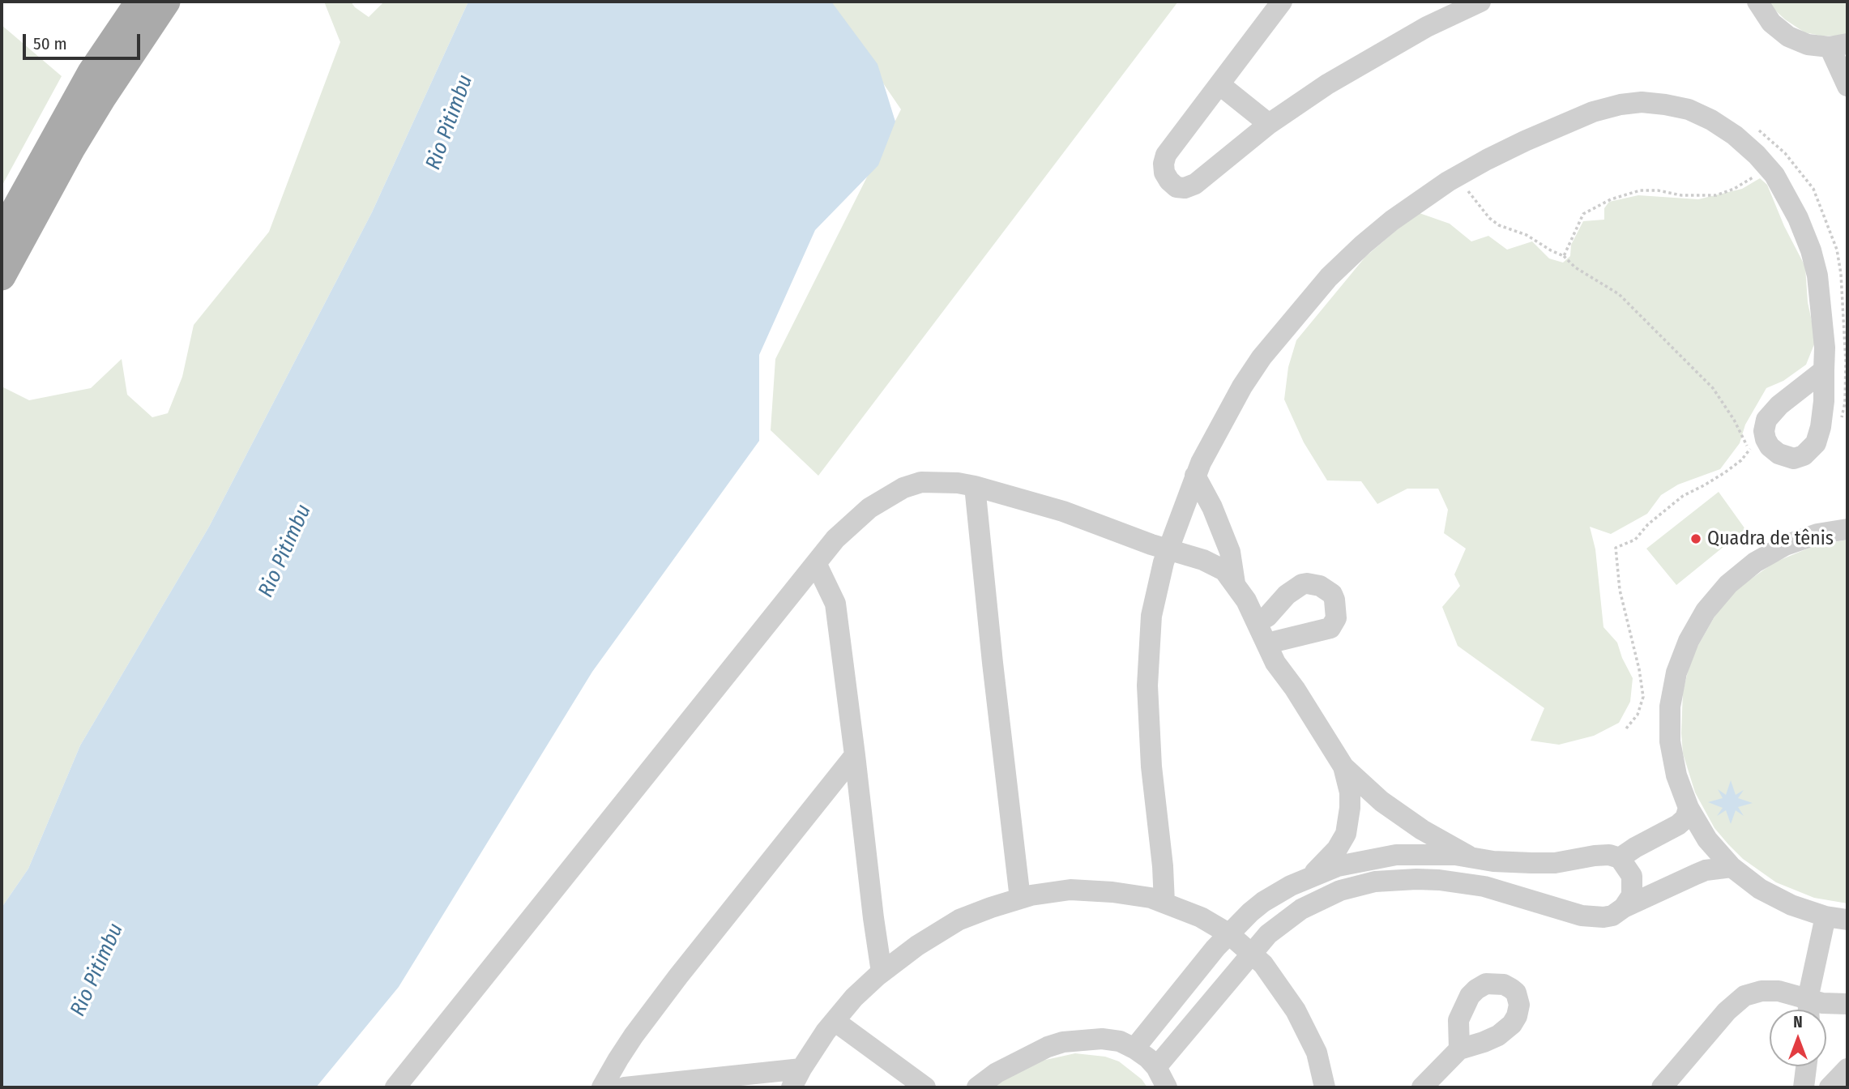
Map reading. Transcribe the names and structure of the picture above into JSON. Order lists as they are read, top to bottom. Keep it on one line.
{"water":["Rio Pitimbu"],"places":["Quadra de tênis"],"scale_bar":"50 m","north":"top"}
